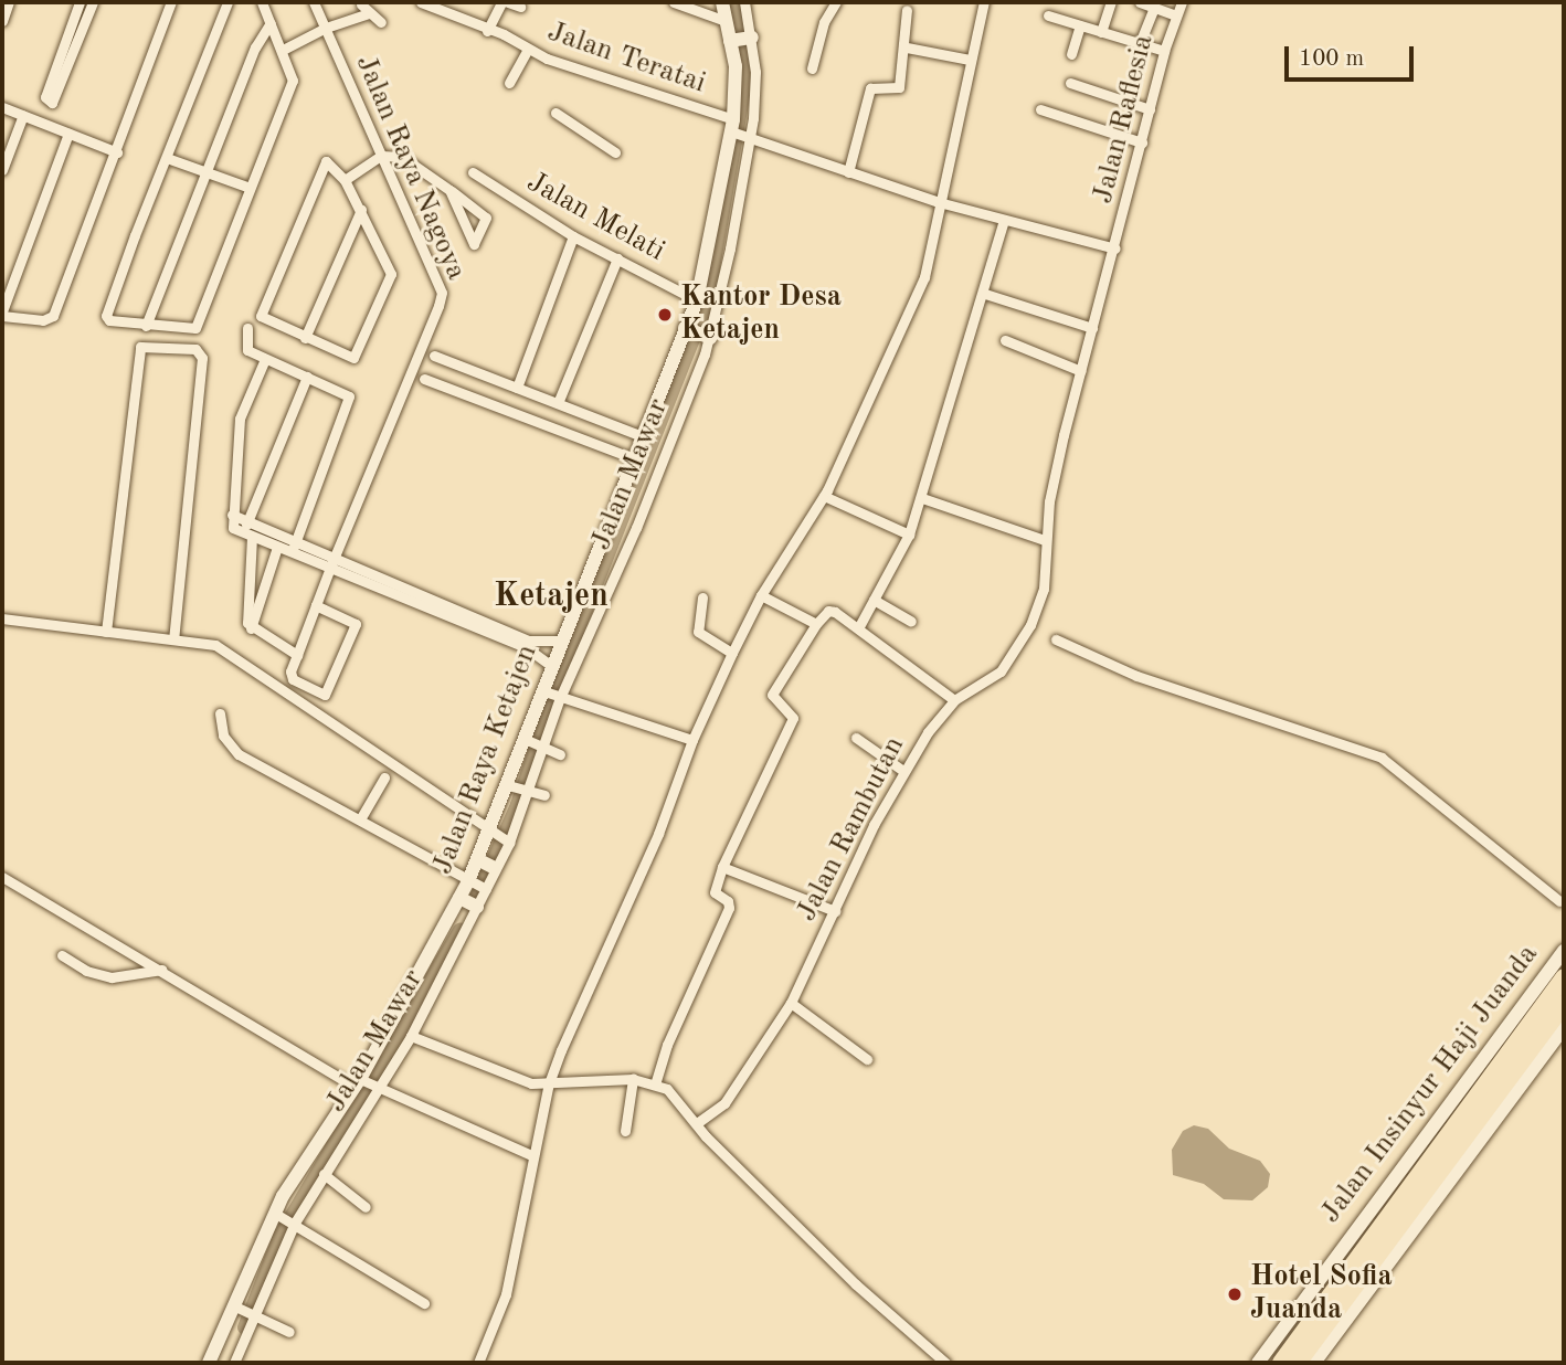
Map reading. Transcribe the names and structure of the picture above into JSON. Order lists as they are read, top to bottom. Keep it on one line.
{"streets":{"highway":["Jalan Insinyur Haji Juanda"],"street":["Jalan Teratai","Jalan Raflesia","Jalan Raya Nagoya","Jalan Melati","Jalan Mawar","Jalan Raya Ketajen","Jalan Rambutan"]},"crossings":[["Jalan Teratai","Jalan Raflesia"],["Jalan Teratai","Jalan Mawar"],["Jalan Teratai","Jalan Raya Ketajen"],["Jalan Teratai","Jalan Rambutan"],["Jalan Raflesia","Jalan Rambutan"],["Jalan Melati","Jalan Raya Ketajen"],["Jalan Mawar","Jalan Raya Ketajen"]],"districts":["Ketajen"],"places":["Kantor Desa Ketajen","Hotel Sofia Juanda"],"scale_bar":"100 m"}
